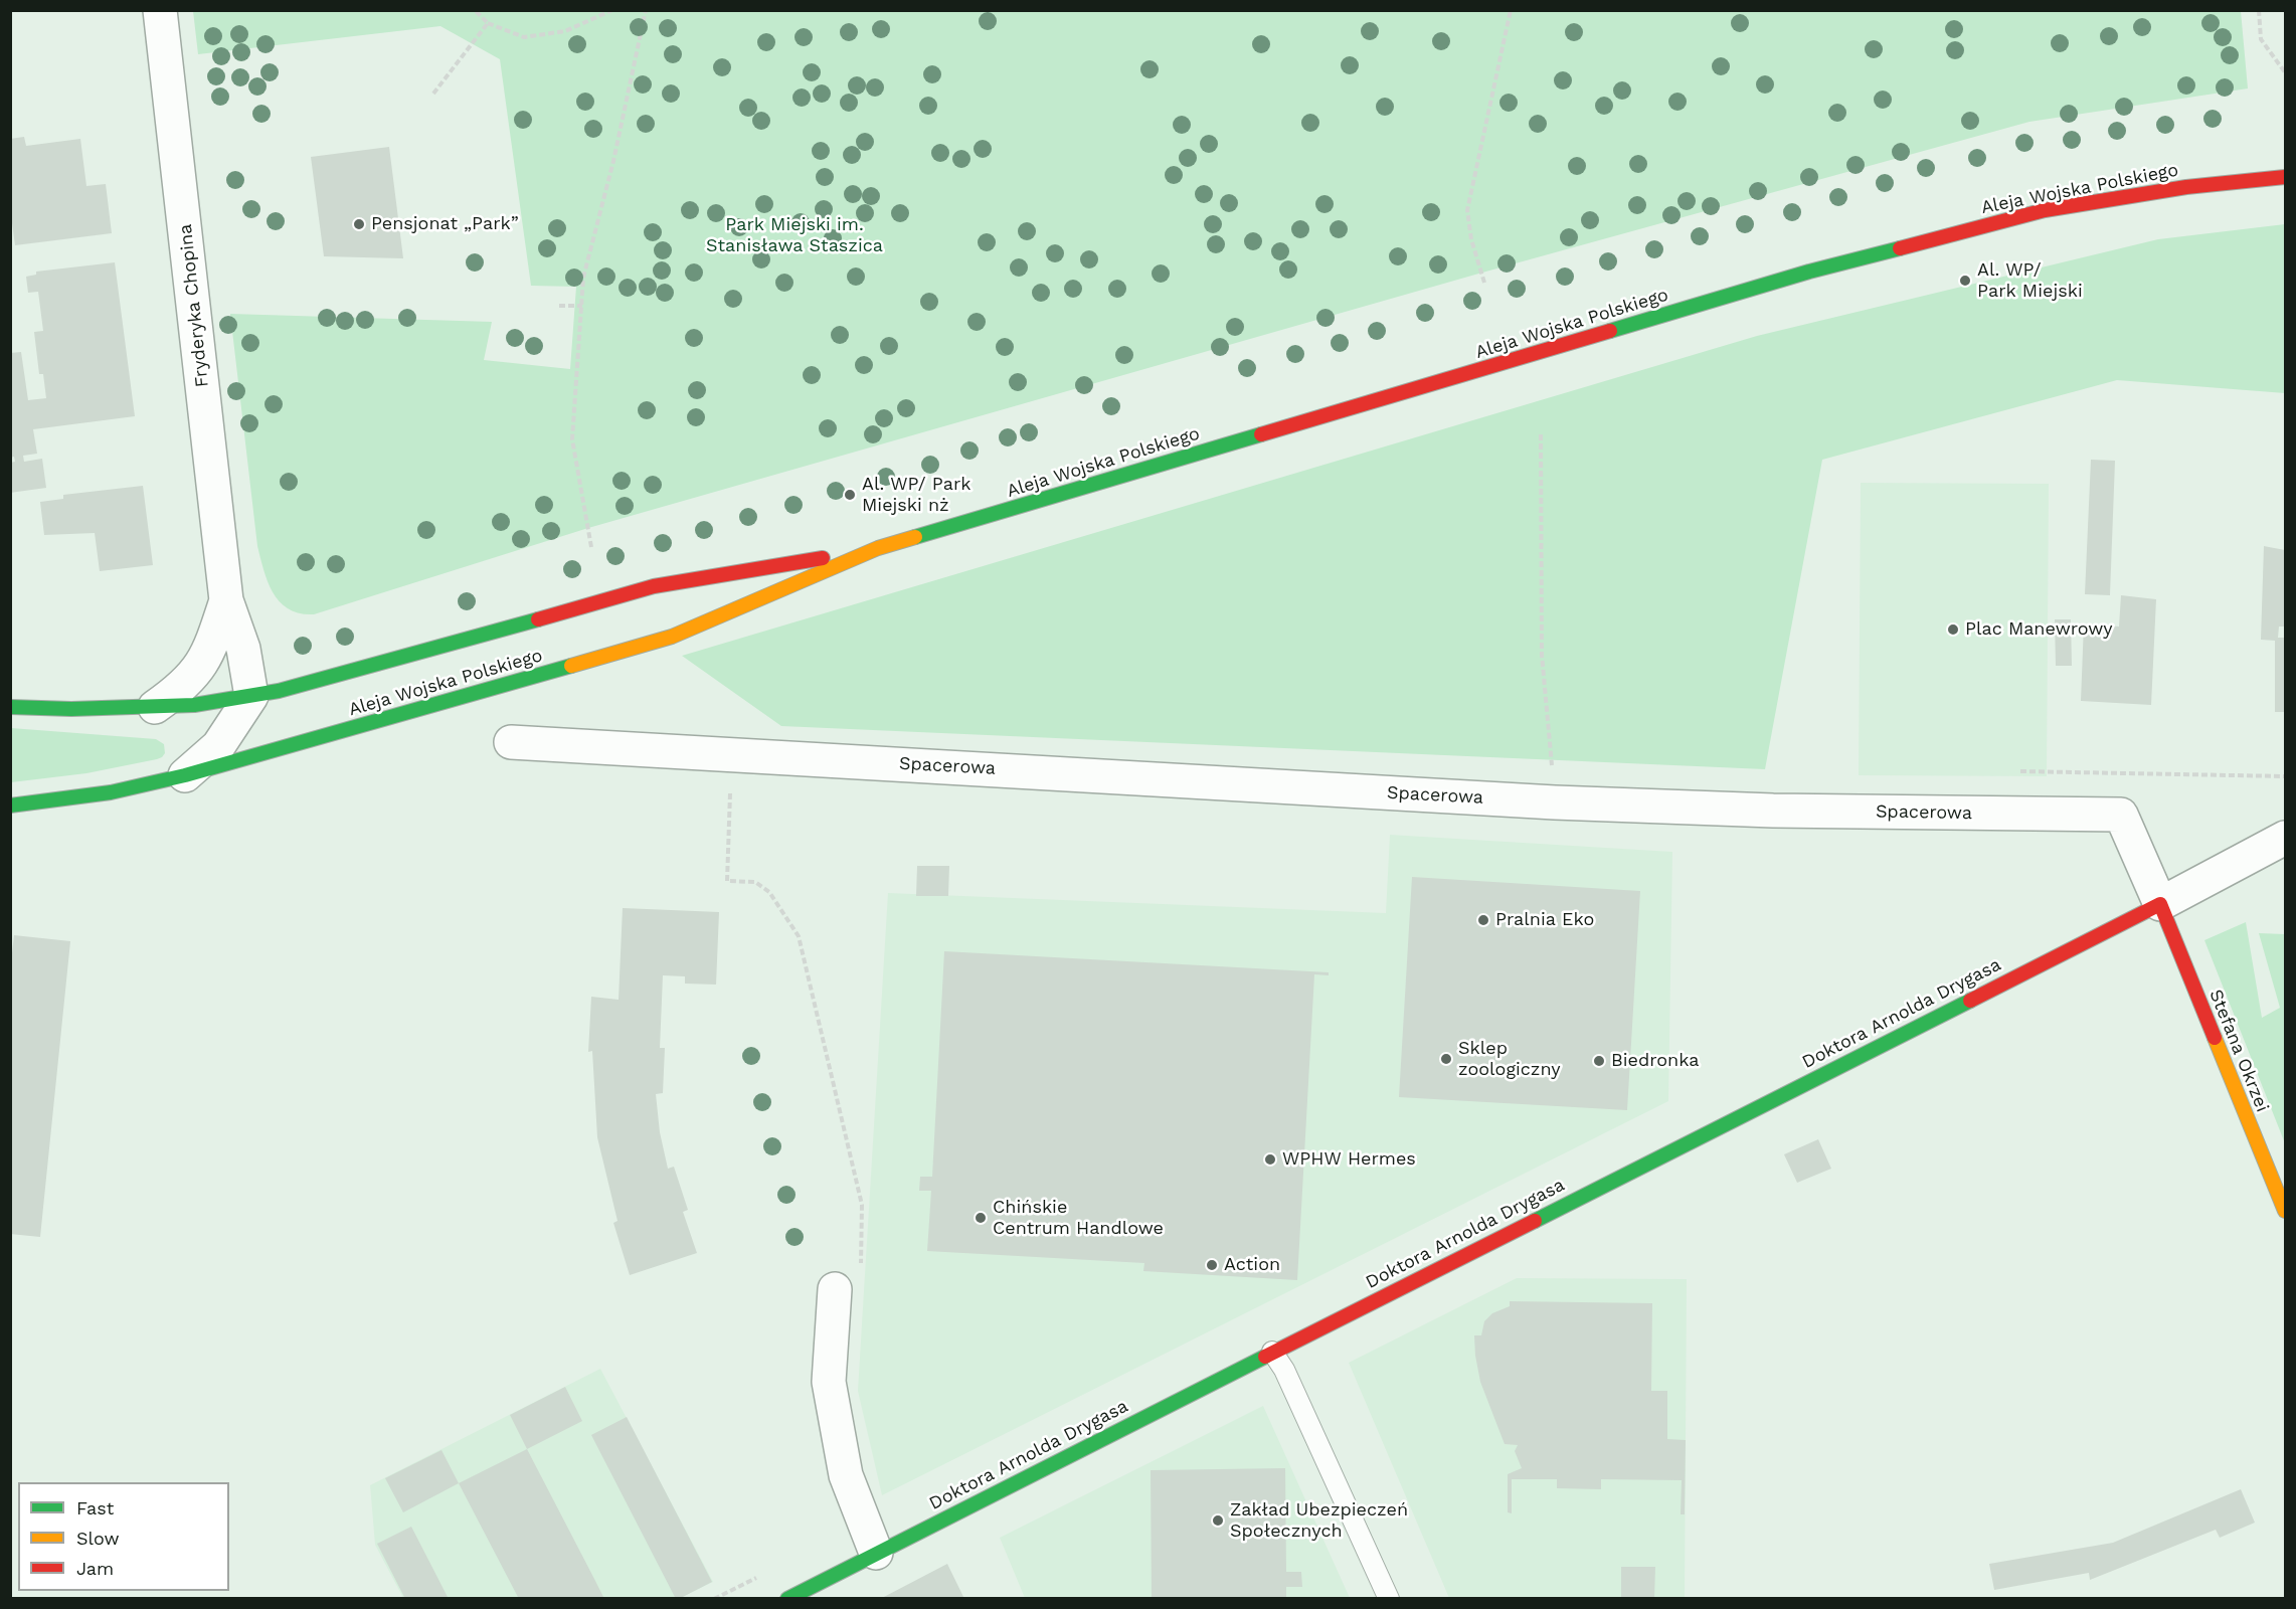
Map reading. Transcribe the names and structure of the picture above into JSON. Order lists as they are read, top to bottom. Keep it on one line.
{"streets":{"main road":["Aleja Wojska Polskiego","Doktora Arnolda Drygasa","Stefana Okrzei"],"street":["Fryderyka Chopina","Spacerowa"]},"crossings":[["Aleja Wojska Polskiego","Fryderyka Chopina"],["Spacerowa","Doktora Arnolda Drygasa"],["Spacerowa","Stefana Okrzei"],["Doktora Arnolda Drygasa","Stefana Okrzei"]],"parks":["Park Miejski im. Stanisława Staszica"],"places":["Pensjonat „Park”","Al. WP/ Park Miejski","Al. WP/ Park Miejski nż","Plac Manewrowy","Pralnia Eko","Sklep zoologiczny","Biedronka","WPHW Hermes","Chińskie Centrum Handlowe","Action","Zakład Ubezpieczeń Społecznych"],"legend":["Fast","Slow","Jam"]}
